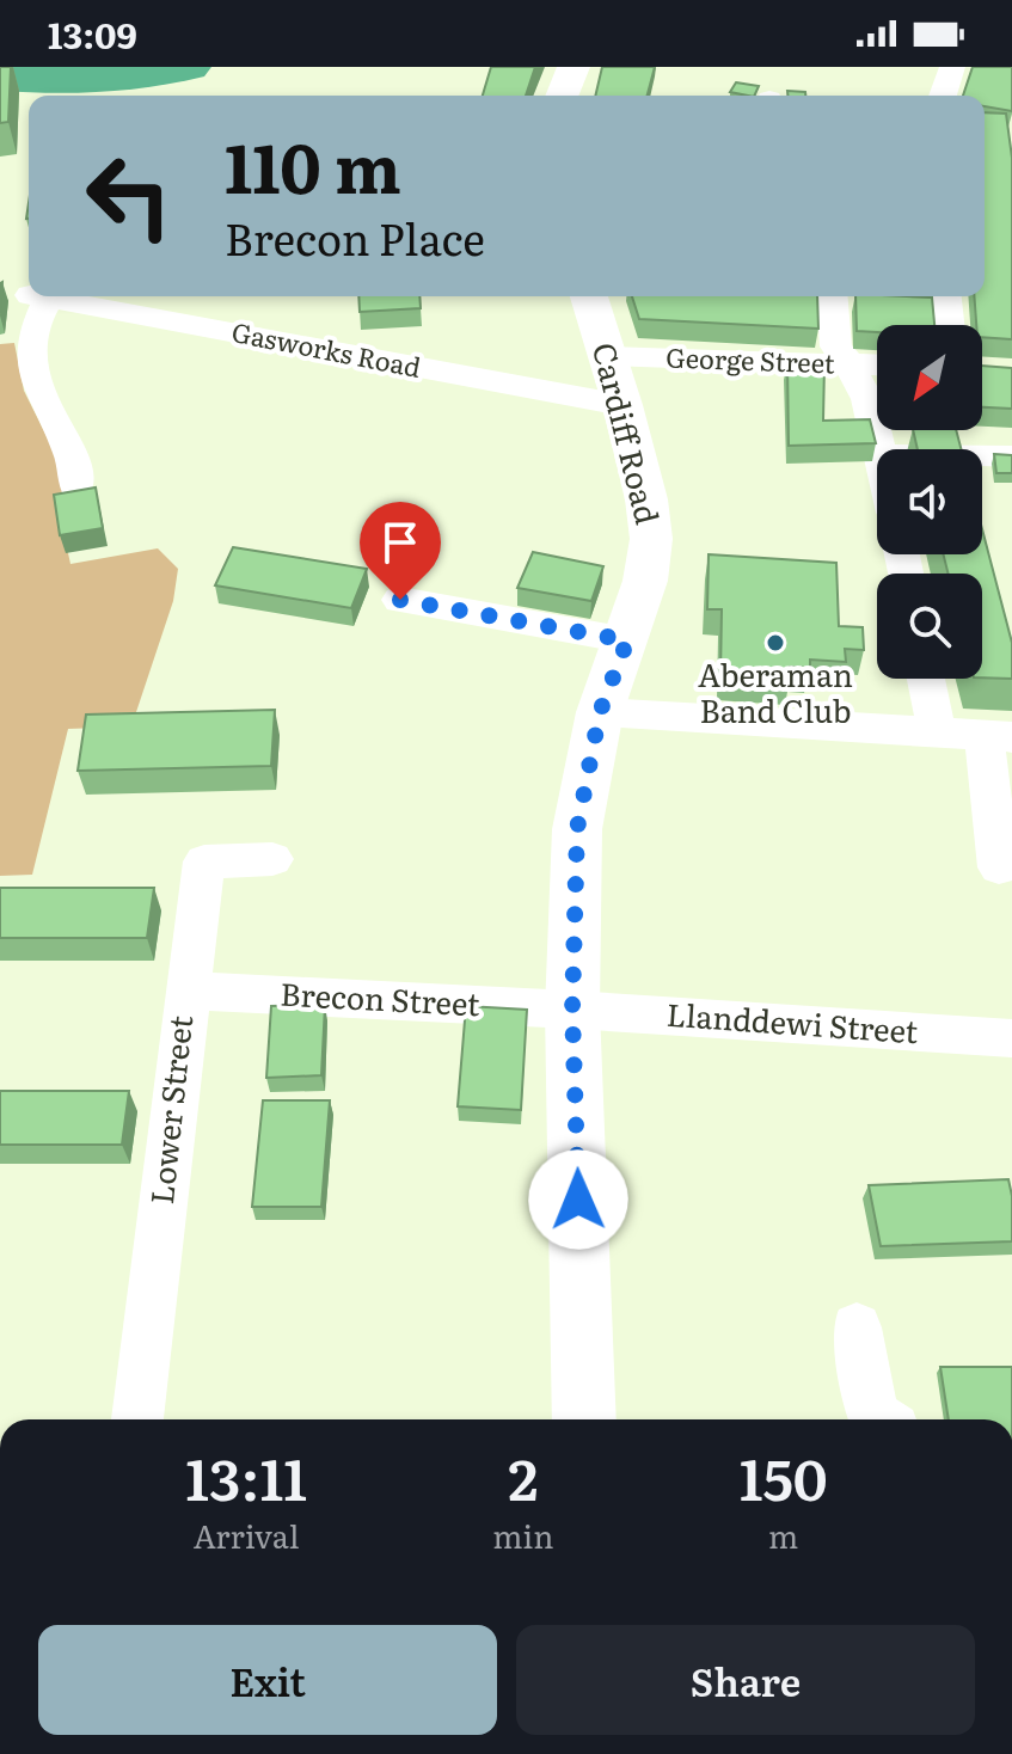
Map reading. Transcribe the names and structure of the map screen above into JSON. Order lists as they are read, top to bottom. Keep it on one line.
{"streets":{"main road":["Cardiff Road"],"street":["Gasworks Road","George Street","Brecon Street","Llanddewi Street","Lower Street"]},"crossings":[["Gasworks Road","Cardiff Road"],["George Street","Cardiff Road"],["Cardiff Road","Brecon Street"],["Cardiff Road","Llanddewi Street"],["Brecon Street","Llanddewi Street"],["Brecon Street","Lower Street"]],"places":["Aberaman Band Club"],"north":"bottom left","page":{"status":"13:09","turn":["110 m","Brecon Place"],"eta":["13:11","Arrival","2","min","150","m"],"buttons":["Exit","Share"]}}
